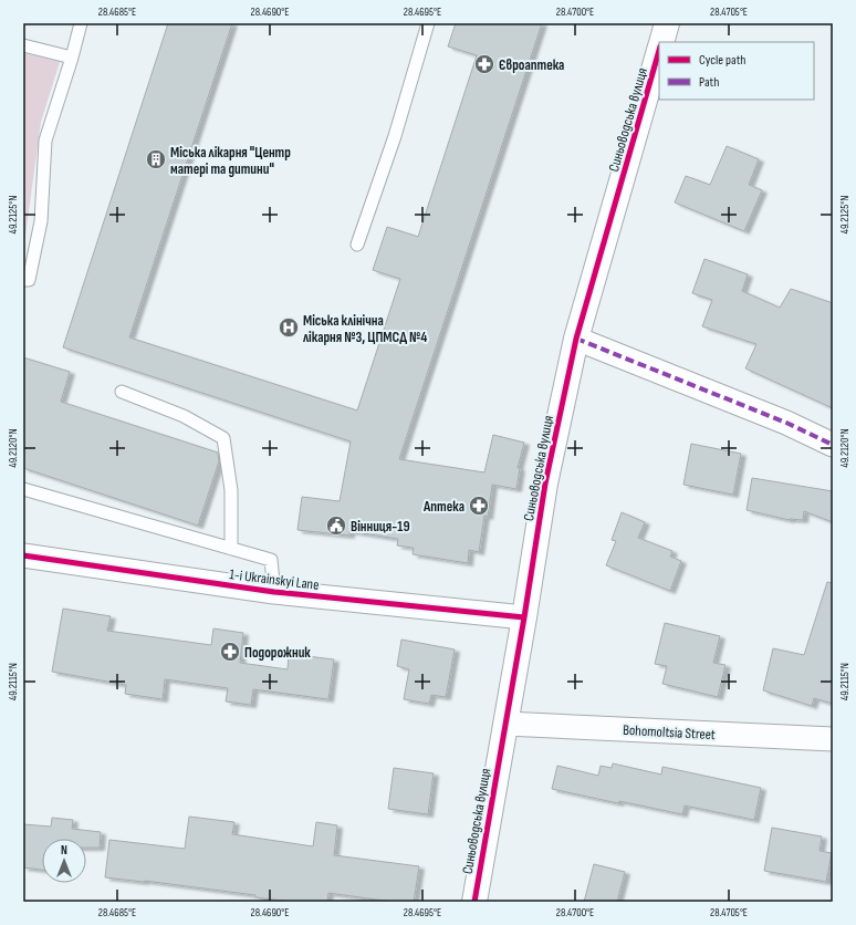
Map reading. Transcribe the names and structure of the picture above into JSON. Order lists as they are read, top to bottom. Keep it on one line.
{"streets":{"street":["Синьоводська вулиця","1-i Ukrainskyi Lane","Bohomoltsia Street"]},"crossings":[["Синьоводська вулиця","1-i Ukrainskyi Lane"],["Синьоводська вулиця","Bohomoltsia Street"]],"places":{"pharmacy":["Євроаптека","Аптека","Подорожник"],"building":["Міська лікарня \"Центр матері та дитини\""],"hospital":["Міська клінічна лікарня №3, ЦПМСД №4"],"public building":["Вінниця-19"]},"legend":["Cycle path","Path"],"north":"top","coordinates":["28.4685°E","28.4690°E","28.4695°E","28.4700°E","28.4705°E","49.2125°N","49.2120°N","49.2115°N"]}
